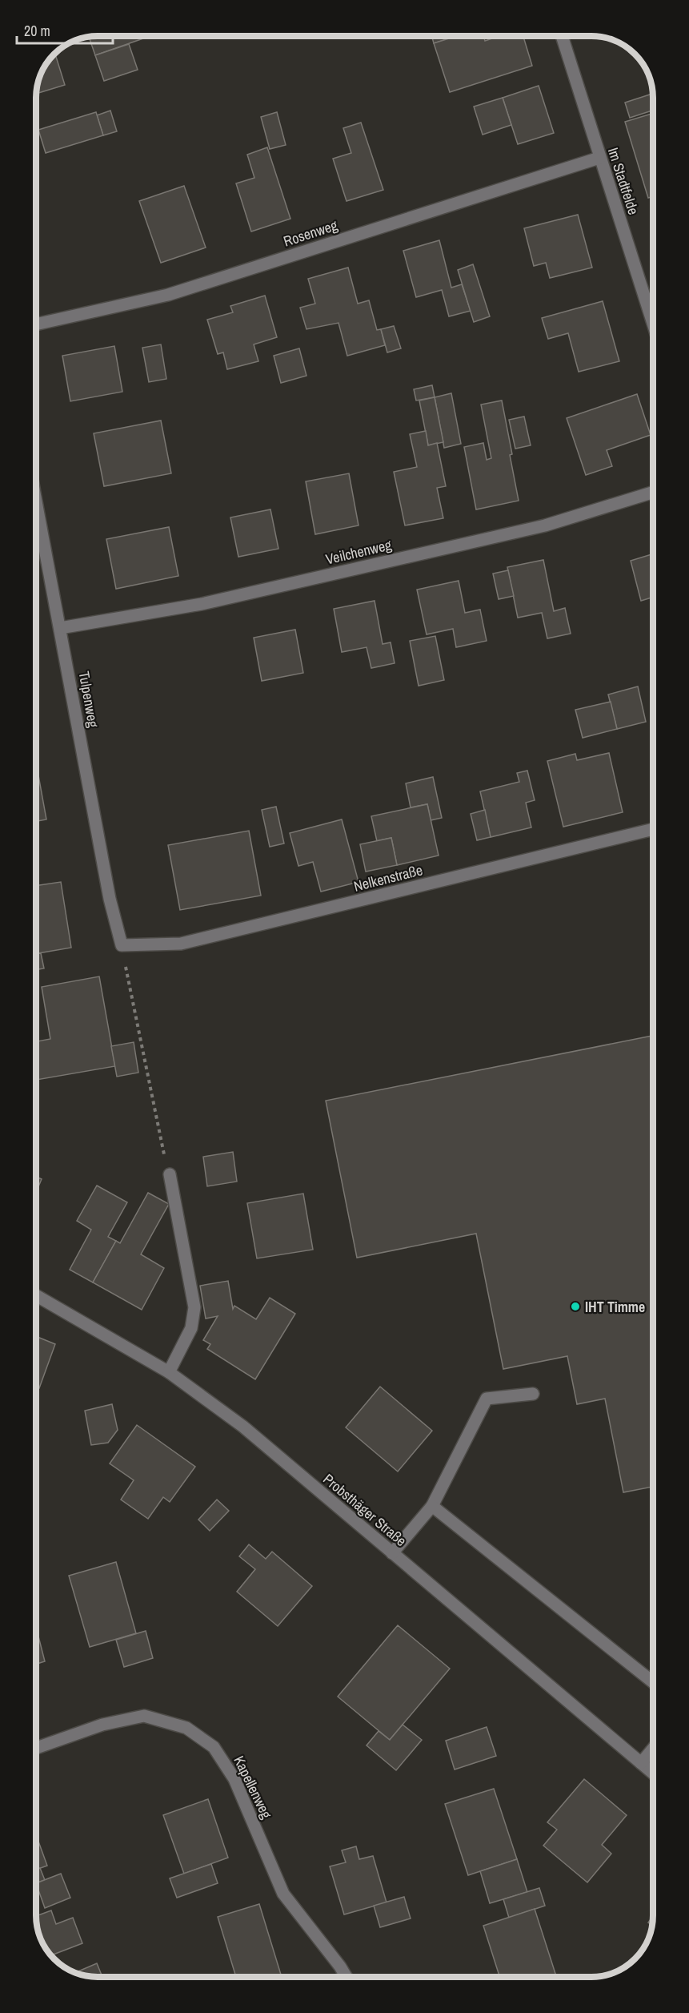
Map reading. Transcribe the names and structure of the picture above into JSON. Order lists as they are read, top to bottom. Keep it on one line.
{"streets":{"street":["Im Stadtfelde","Rosenweg","Veilchenweg","Tulpenweg","Nelkenstraße","Probsthäger Straße","Kapellenweg"]},"crossings":[["Im Stadtfelde","Rosenweg"],["Veilchenweg","Tulpenweg"],["Tulpenweg","Nelkenstraße"]],"places":["IHT Timme"],"scale_bar":"20 m"}
